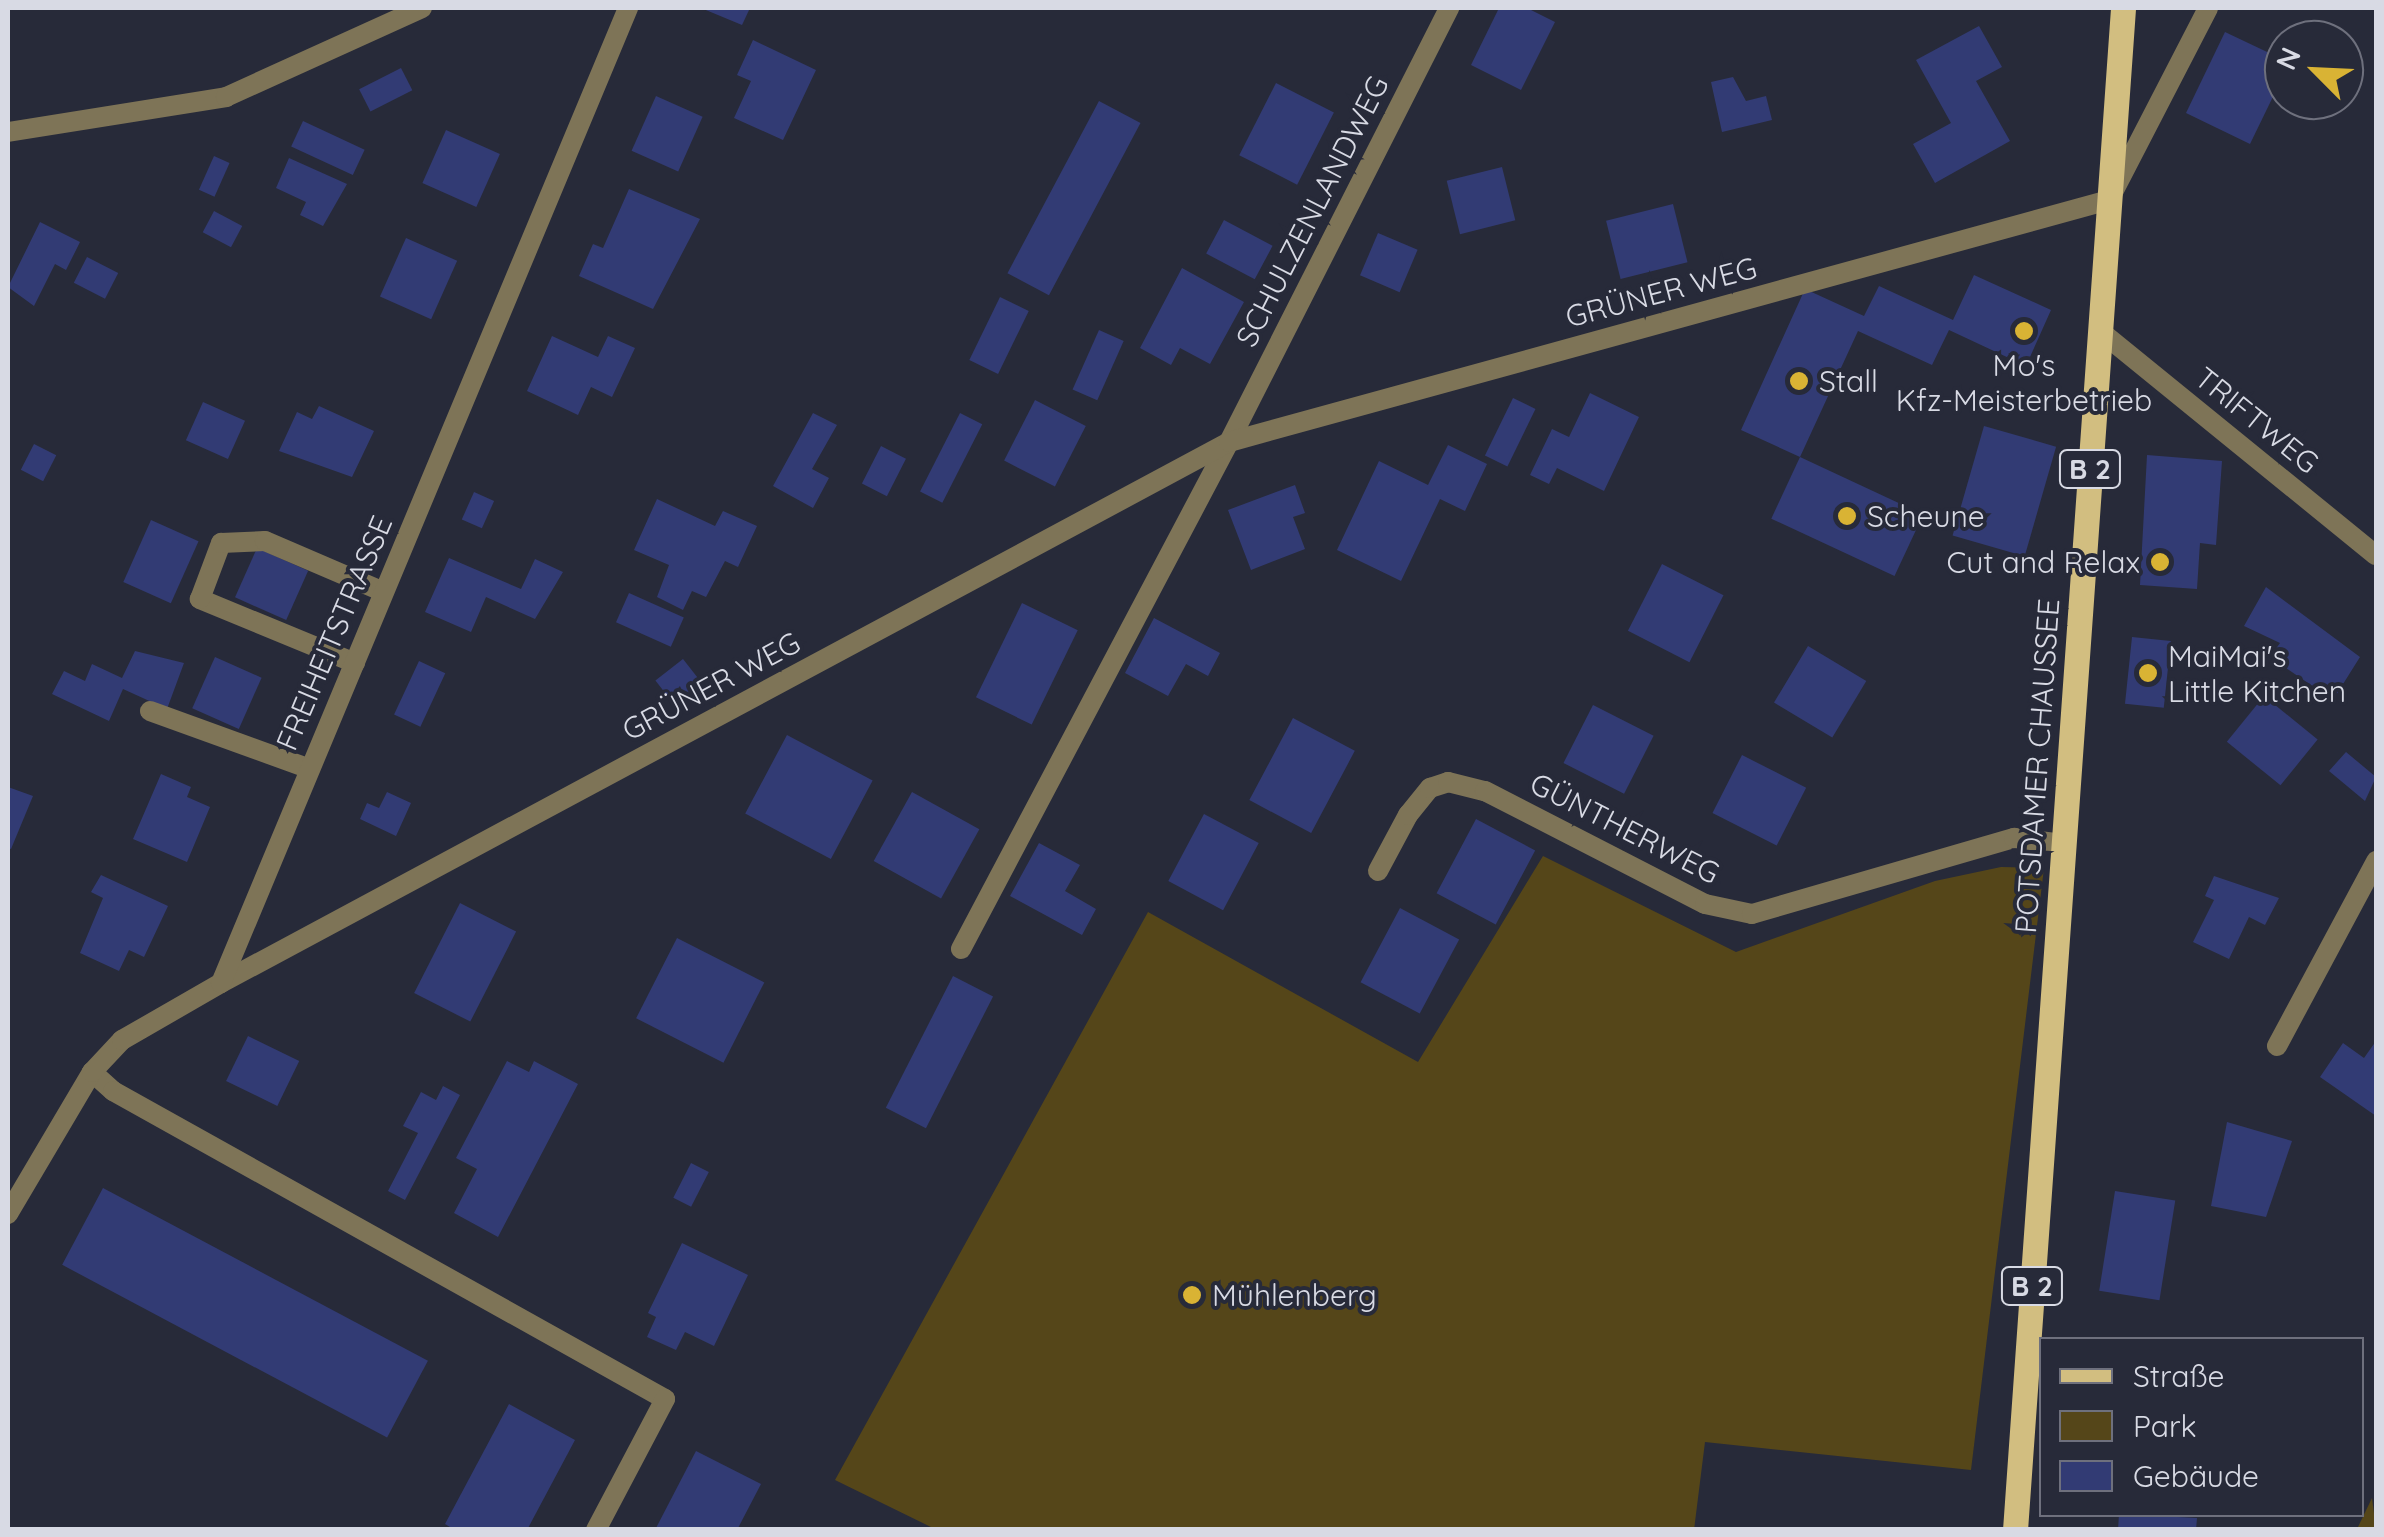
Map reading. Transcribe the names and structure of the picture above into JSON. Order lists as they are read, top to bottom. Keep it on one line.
{"streets":{"main road":["B 2","POTSDAMER CHAUSSEE"],"street":["SCHULZENLANDWEG","GRÜNER WEG","TRIFTWEG","FREIHEITSTRASSE","GÜNTHERWEG"]},"crossings":[["SCHULZENLANDWEG","GRÜNER WEG"],["GRÜNER WEG","FREIHEITSTRASSE"],["GRÜNER WEG","POTSDAMER CHAUSSEE"],["TRIFTWEG","POTSDAMER CHAUSSEE"],["POTSDAMER CHAUSSEE","GÜNTHERWEG"]],"places":["Mo's Kfz-Meisterbetrieb","Stall","Scheune","Cut and Relax","MaiMai's Little Kitchen","Mühlenberg"],"legend":["Straße","Park","Gebäude"],"north":"top left"}
